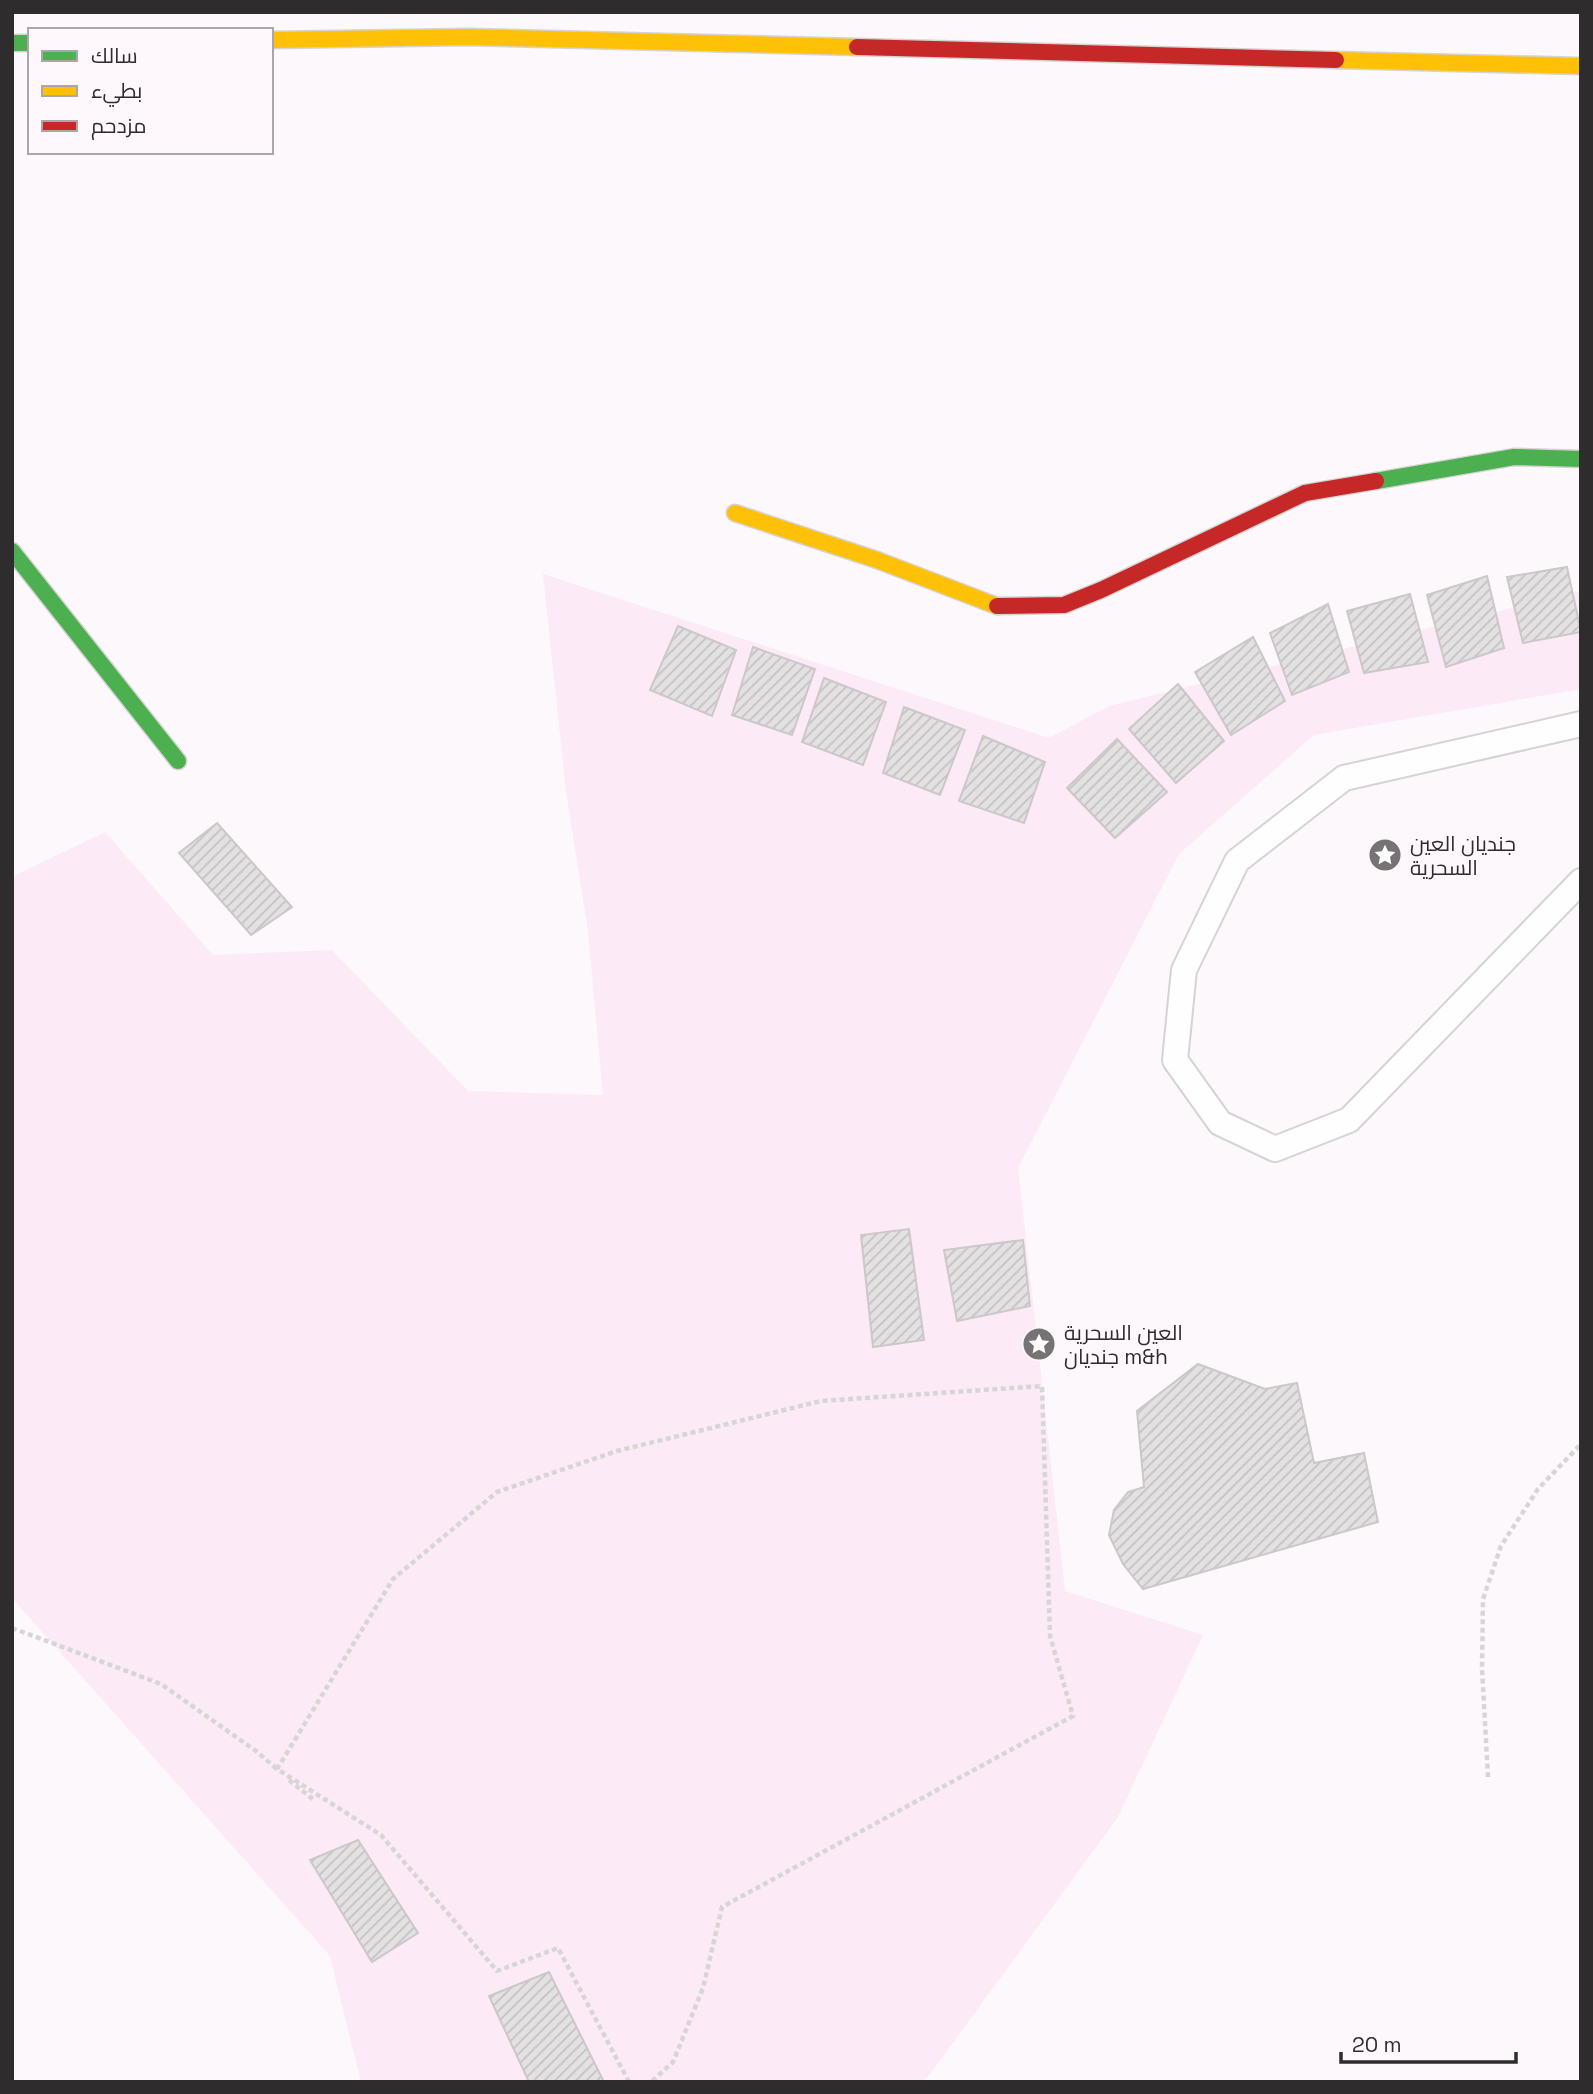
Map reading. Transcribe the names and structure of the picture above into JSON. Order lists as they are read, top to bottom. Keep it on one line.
{"places":{"place":["جنديان العين السحرية","العين السحرية جنديان m&h"]},"legend":["سالك","بطيء","مزدحم"],"scale_bar":"20 m"}
